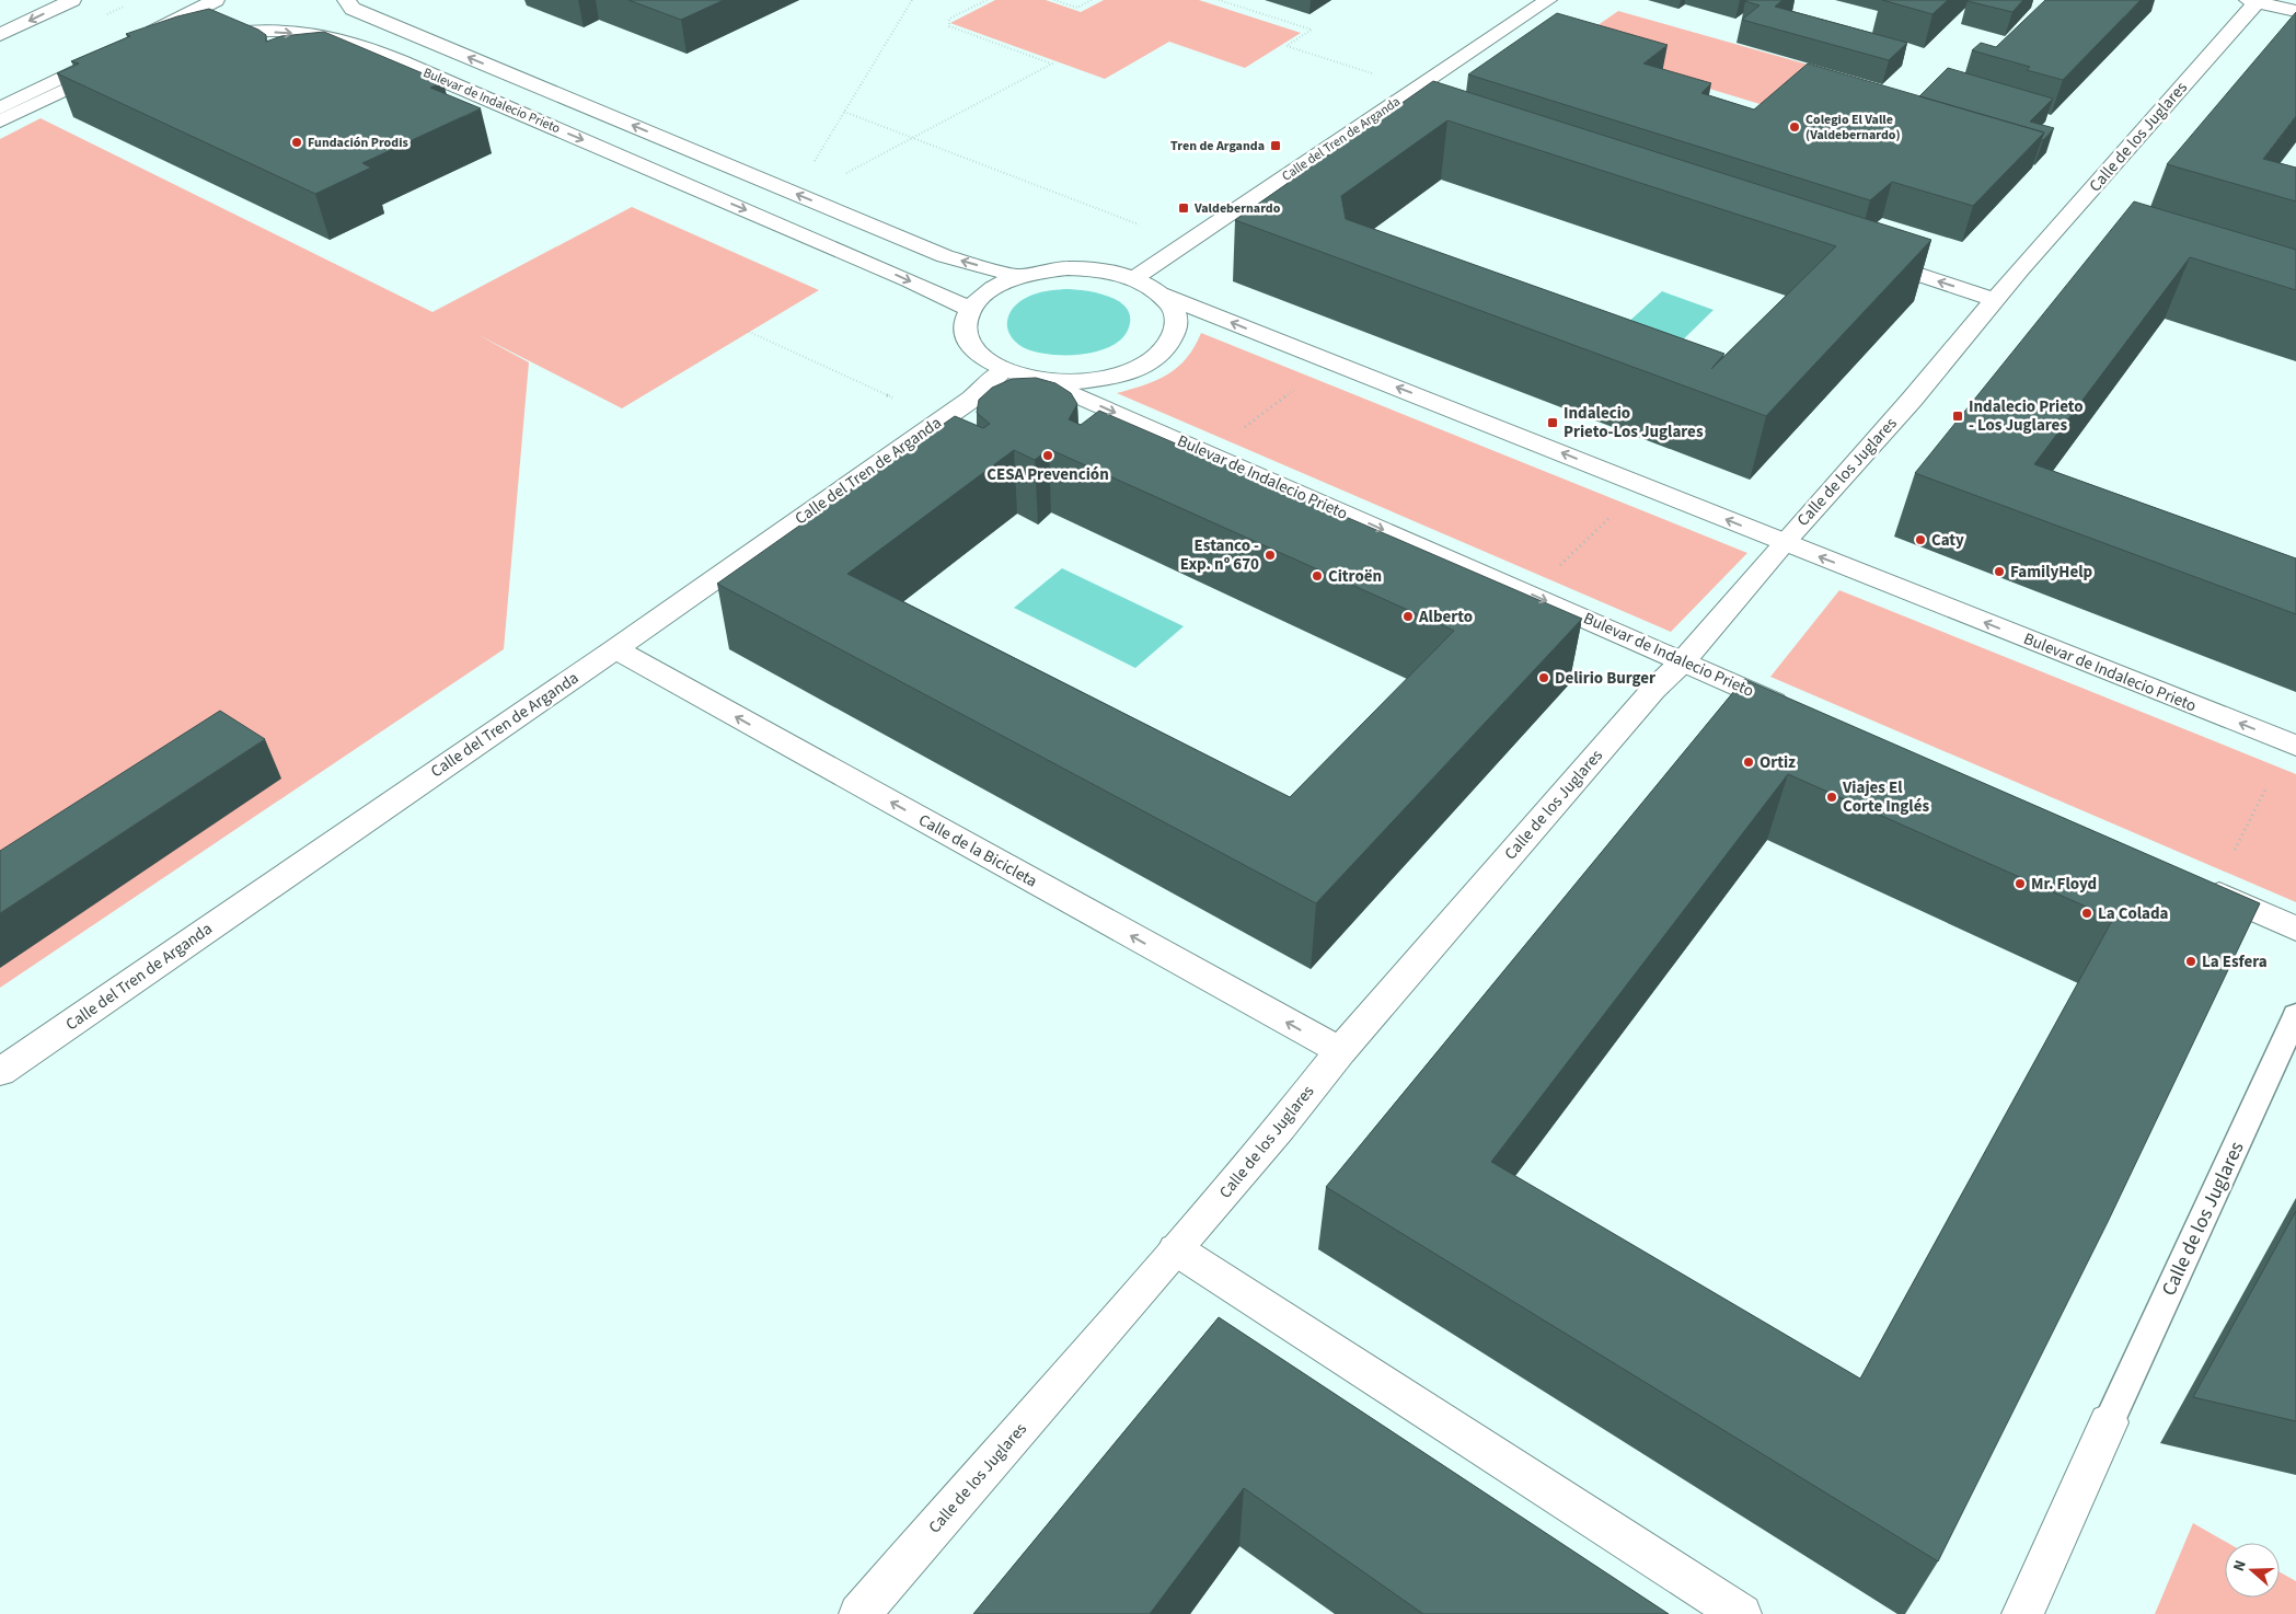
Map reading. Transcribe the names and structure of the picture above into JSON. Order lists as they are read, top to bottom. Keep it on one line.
{"streets":{"street":["Bulevar de Indalecio Prieto","Calle de los Juglares","Calle del Tren de Arganda","Calle de la Bicicleta"]},"crossings":[["Bulevar de Indalecio Prieto","Calle de los Juglares"],["Bulevar de Indalecio Prieto","Calle del Tren de Arganda"],["Calle de los Juglares","Calle de la Bicicleta"],["Calle del Tren de Arganda","Calle de la Bicicleta"]],"one_way":["Calle de la Bicicleta"],"places":{"other":["Colegio El Valle (Valdebernardo)","Fundación Prodis","CESA Prevención","Caty","Estanco - Exp. nº 670","FamilyHelp","Citroën","Alberto","Delirio Burger","Ortiz","Viajes El Corte Inglés","Mr. Floyd","La Colada","La Esfera"],"transit":["Tren de Arganda","Valdebernardo","Indalecio Prieto - Los Juglares","Indalecio Prieto-Los Juglares"]},"north":"left"}
